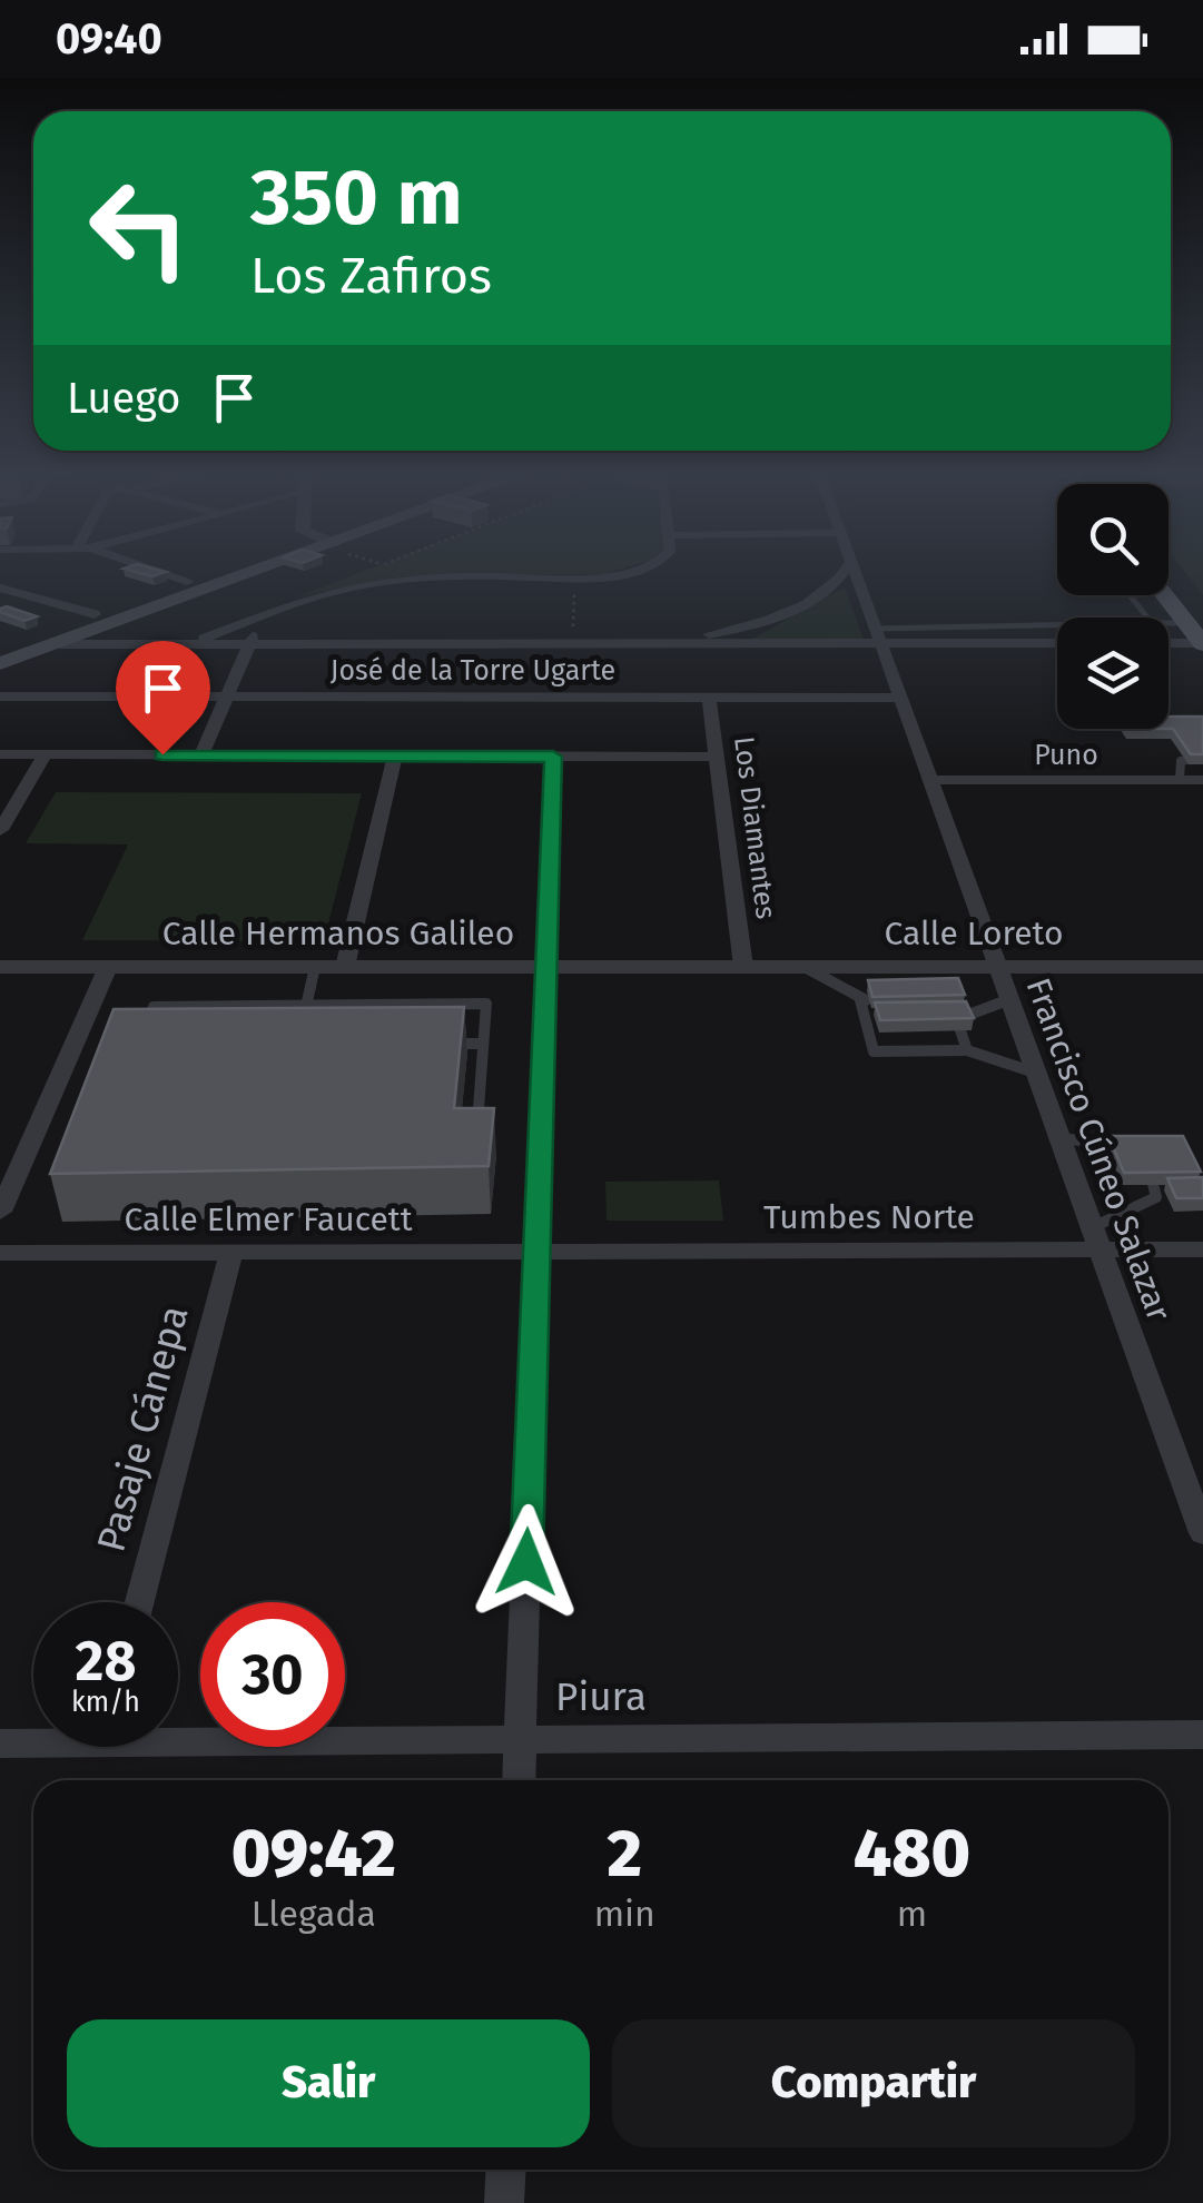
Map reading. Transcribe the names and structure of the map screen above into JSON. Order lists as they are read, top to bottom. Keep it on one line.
{"streets":{"street":["José de la Torre Ugarte","Puno","Los Diamantes","Calle Hermanos Galileo","Calle Loreto","Francisco Cúneo Salazar","Tumbes Norte","Calle Elmer Faucett","Pasaje Cánepa","Piura"]},"crossings":[["José de la Torre Ugarte","Los Diamantes"],["José de la Torre Ugarte","Francisco Cúneo Salazar"],["Puno","Francisco Cúneo Salazar"],["Los Diamantes","Calle Hermanos Galileo"],["Los Diamantes","Calle Loreto"],["Calle Hermanos Galileo","Calle Loreto"],["Calle Loreto","Francisco Cúneo Salazar"],["Francisco Cúneo Salazar","Tumbes Norte"],["Tumbes Norte","Calle Elmer Faucett"],["Calle Elmer Faucett","Pasaje Cánepa"]],"page":{"status":"09:40","turn":["350 m","Los Zafiros"],"then":"Luego","speed":"28 km/h","limit":"30","eta":["09:42","Llegada","2","min","480","m"],"buttons":["Salir","Compartir"]}}
